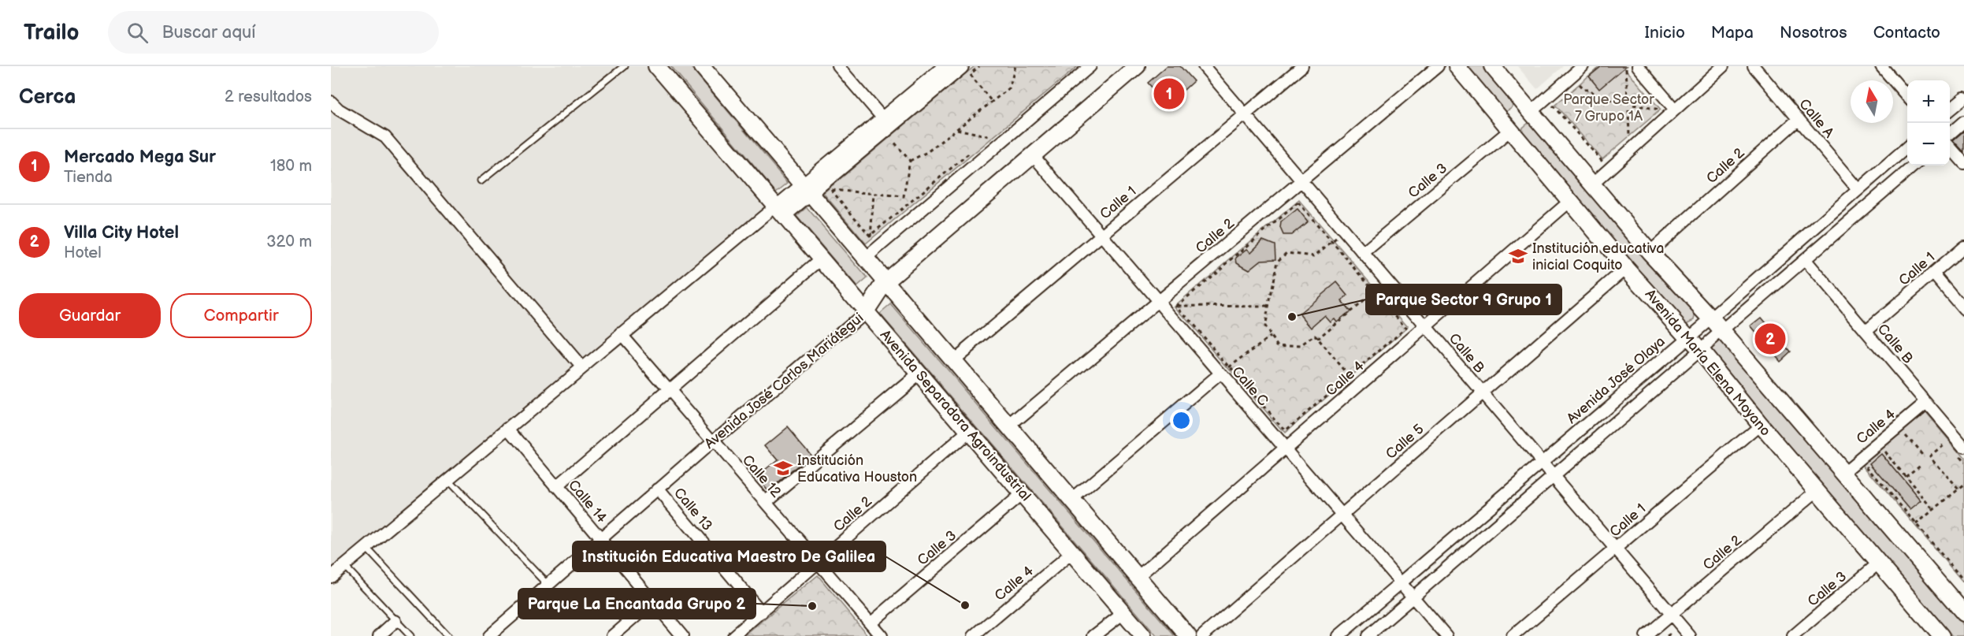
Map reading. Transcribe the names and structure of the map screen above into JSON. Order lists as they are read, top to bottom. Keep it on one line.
{"streets":{"street":["Calle A","Calle 2","Calle 3","Calle 1","Calle B","Avenida María Elena Moyano","Calle 4","Avenida José Olaya","Avenida José Carlos Mariátegui","Calle C","Avenida Separadora Agroindustrial","Calle 5","Calle 12","Calle 14","Calle 13"]},"crossings":[["Calle A","Calle 2"],["Calle A","Avenida José Olaya"],["Calle 2","Calle B"],["Calle 2","Avenida María Elena Moyano"],["Calle 2","Calle C"],["Calle 2","Avenida Separadora Agroindustrial"],["Calle 2","Calle 12"],["Calle 2","Calle 13"],["Calle 3","Calle B"],["Calle 3","Avenida María Elena Moyano"],["Calle 3","Avenida Separadora Agroindustrial"],["Calle 3","Calle 12"],["Calle 1","Calle B"],["Calle 1","Avenida María Elena Moyano"],["Calle 1","Calle C"],["Calle B","Calle 4"],["Calle B","Avenida José Olaya"],["Calle B","Calle 5"],["Avenida María Elena Moyano","Calle 4"],["Avenida María Elena Moyano","Avenida José Olaya"],["Avenida María Elena Moyano","Calle 5"],["Calle 4","Calle C"],["Calle 4","Avenida Separadora Agroindustrial"],["Avenida José Olaya","Calle C"],["Avenida José Carlos Mariátegui","Calle C"],["Avenida José Carlos Mariátegui","Avenida Separadora Agroindustrial"],["Avenida José Carlos Mariátegui","Calle 12"],["Avenida José Carlos Mariátegui","Calle 14"],["Avenida José Carlos Mariátegui","Calle 13"],["Calle C","Calle 5"]],"parks":["Parque Sector 7 Grupo 1A"],"places":{"school or university":["Institución educativa inicial Coquito","Institución Educativa Houston"],"other":["Parque Sector 9 Grupo 1","Institución Educativa Maestro De Galilea","Parque La Encantada Grupo 2"]},"north":"top","page":{"header":"Trailo","search":"Buscar aquí","nav":["Inicio","Mapa","Nosotros","Contacto"],"heading":["Cerca","2 resultados"],"pins":["1","2"],"map_buttons":["+","−"],"list":[{"mark":"1","name":"Mercado Mega Sur","note":"Tienda","value":"180 m"},{"mark":"2","name":"Villa City Hotel","note":"Hotel","value":"320 m"}],"buttons":["Guardar","Compartir"]}}
